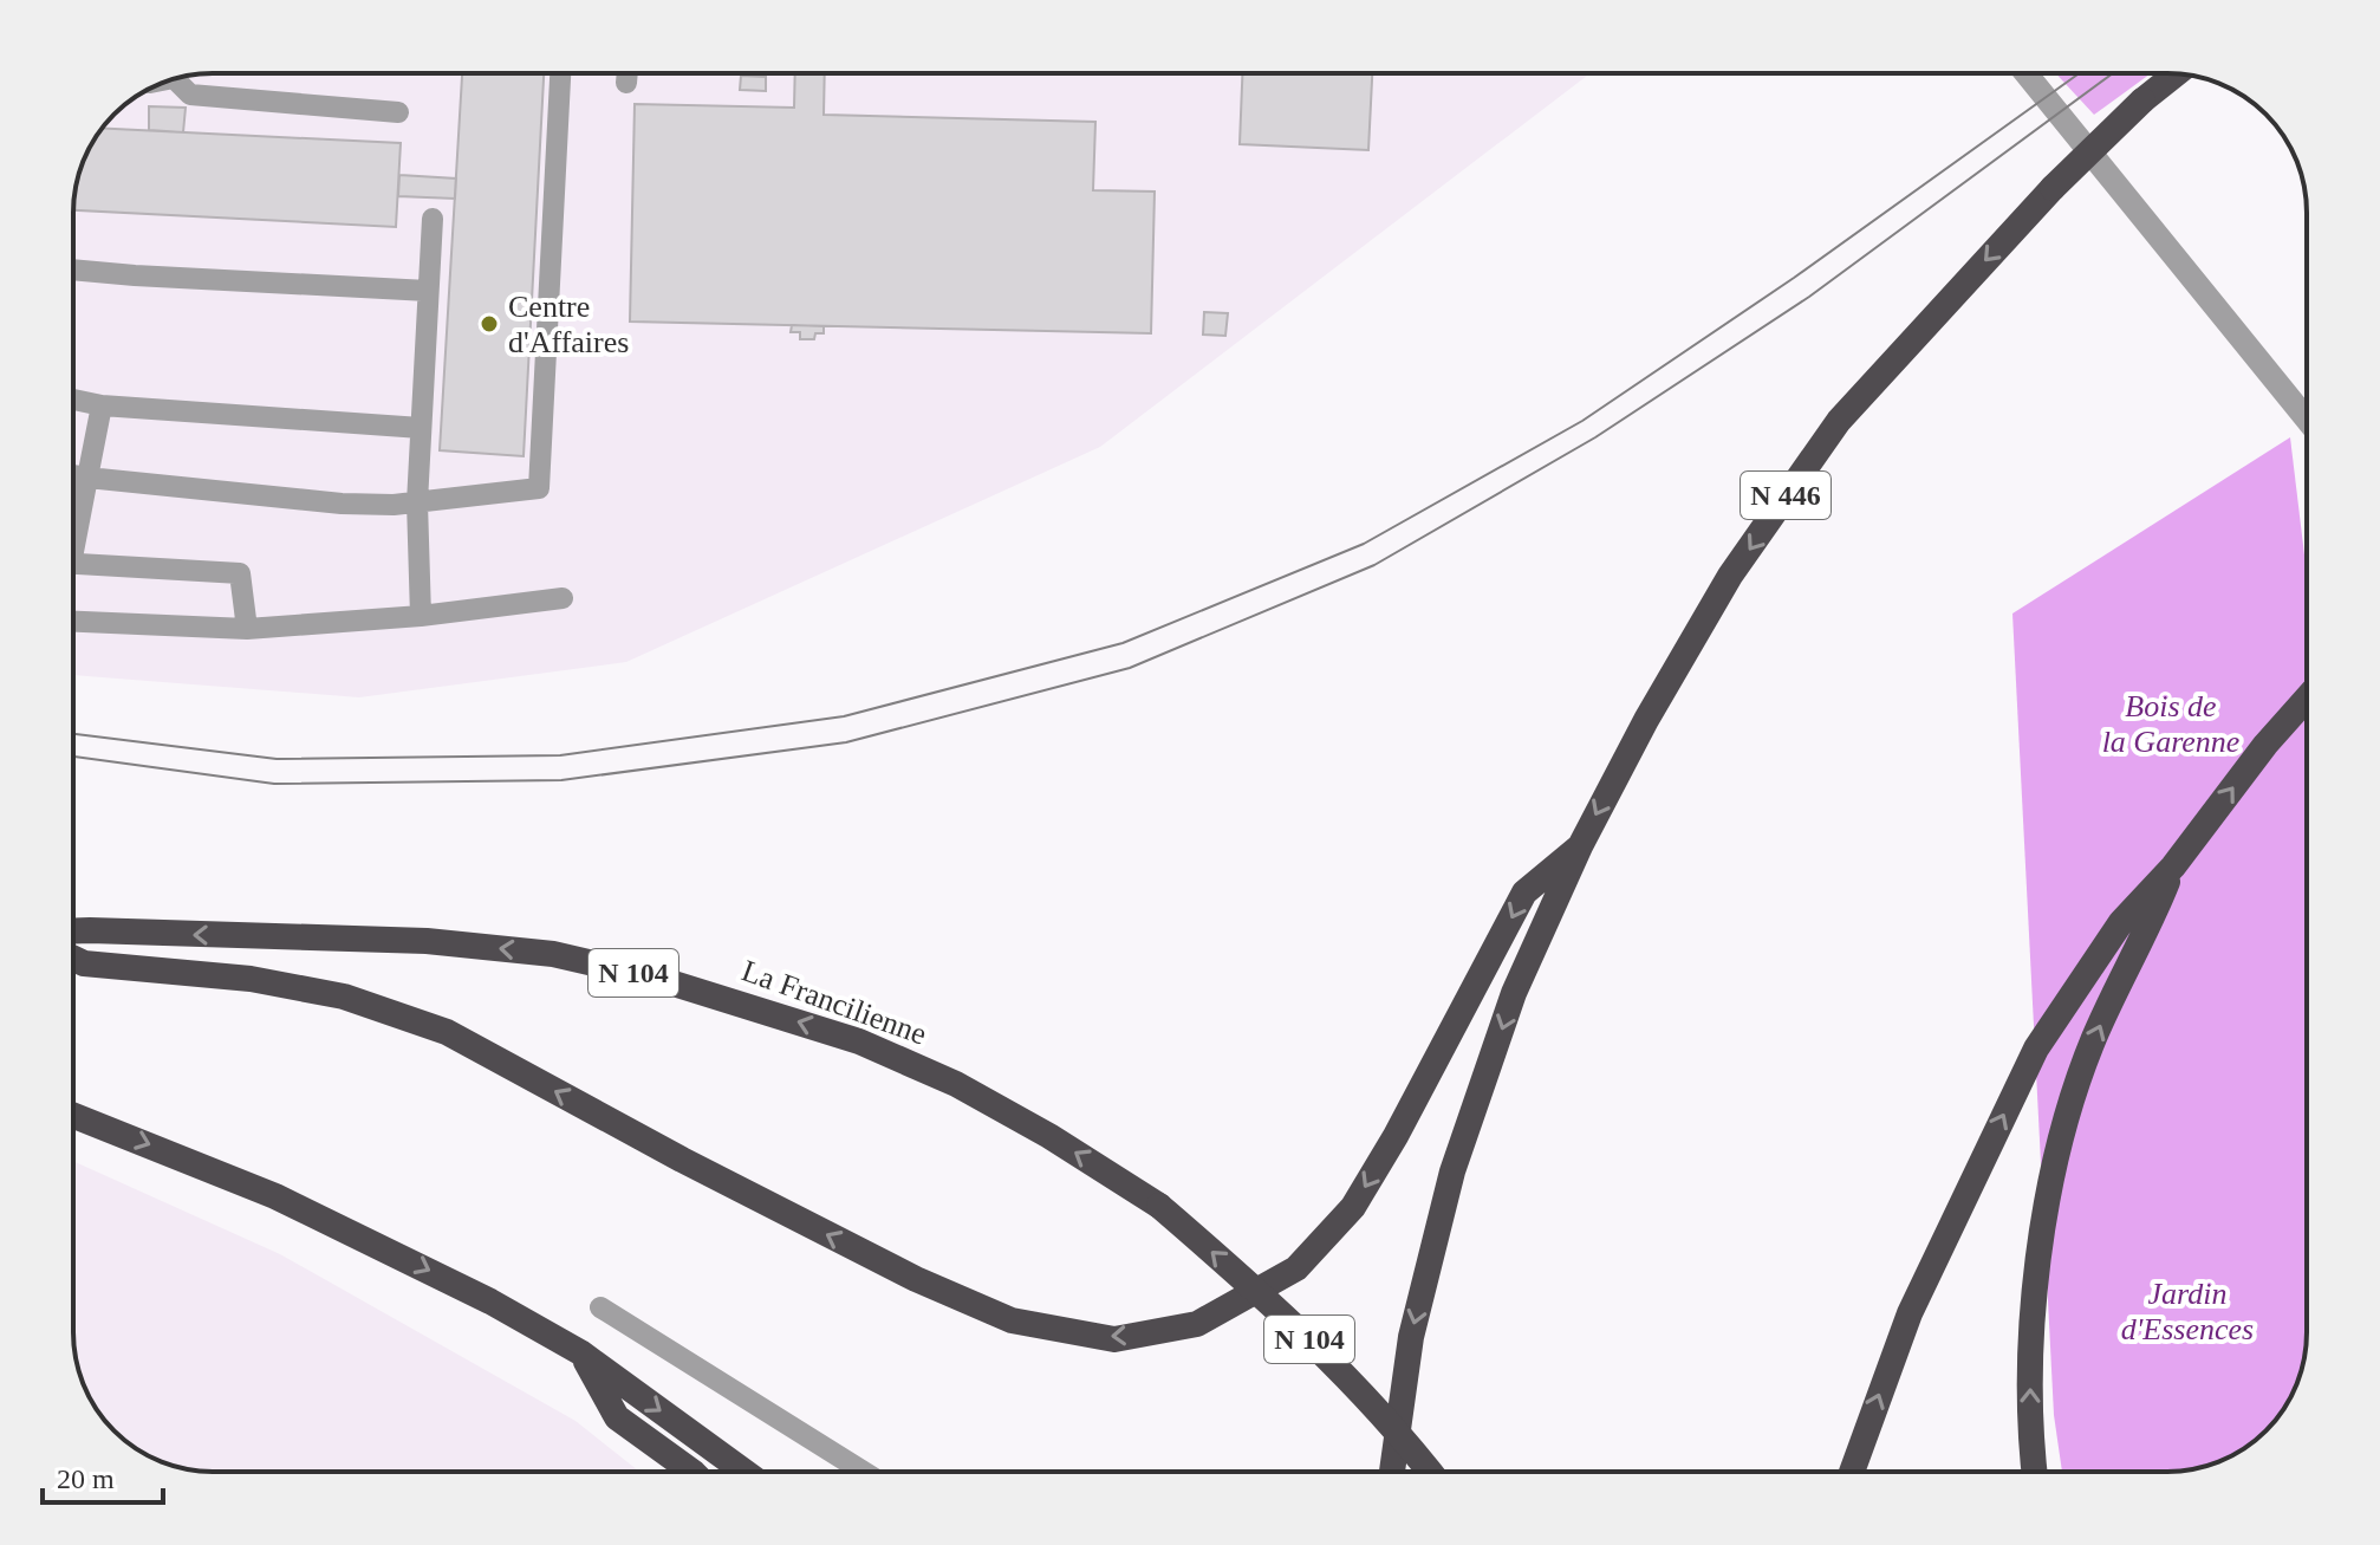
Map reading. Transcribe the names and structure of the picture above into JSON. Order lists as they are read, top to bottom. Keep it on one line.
{"streets":{"highway":["N 446","N 104","La Francilienne"]},"one_way":["La Francilienne"],"parks":["Bois de la Garenne","Jardin d'Essences"],"places":["Centre d'Affaires"],"scale_bar":"20 m"}
